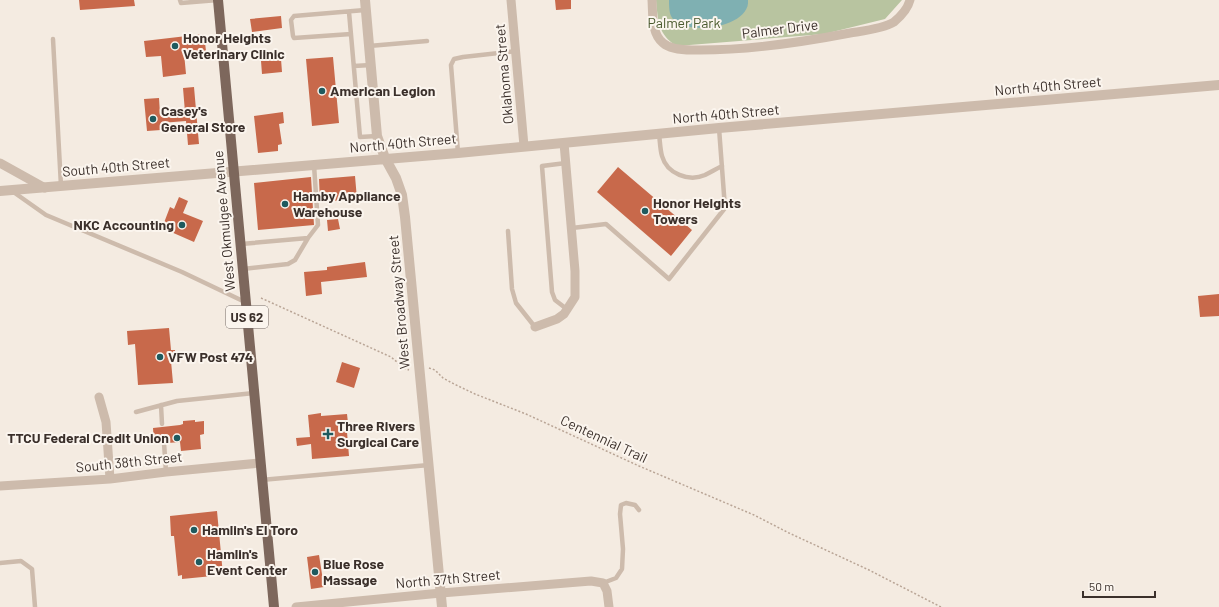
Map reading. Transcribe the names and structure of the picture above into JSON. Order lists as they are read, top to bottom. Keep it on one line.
{"streets":{"main road":["West Okmulgee Avenue","US 62"],"street":["Palmer Drive","Oklahoma Street","North 40th Street","South 40th Street","West Broadway Street","South 38th Street","North 37th Street"],"path":["Centennial Trail"]},"crossings":[["Oklahoma Street","North 40th Street"],["North 40th Street","South 40th Street"],["North 40th Street","West Okmulgee Avenue"],["North 40th Street","West Broadway Street"],["South 40th Street","West Okmulgee Avenue"],["West Okmulgee Avenue","South 38th Street"],["West Broadway Street","Centennial Trail"],["West Broadway Street","North 37th Street"]],"parks":["Palmer Park"],"places":{"other":["Honor Heights Veterinary Clinic","American Legion","Casey's General Store","Hamby Appliance Warehouse","Honor Heights Towers","NKC Accounting","VFW Post 474","TTCU Federal Credit Union","Hamlin's El Toro","Hamlin's Event Center","Blue Rose Massage"],"health":["Three Rivers Surgical Care"]},"scale_bar":"50 m"}
